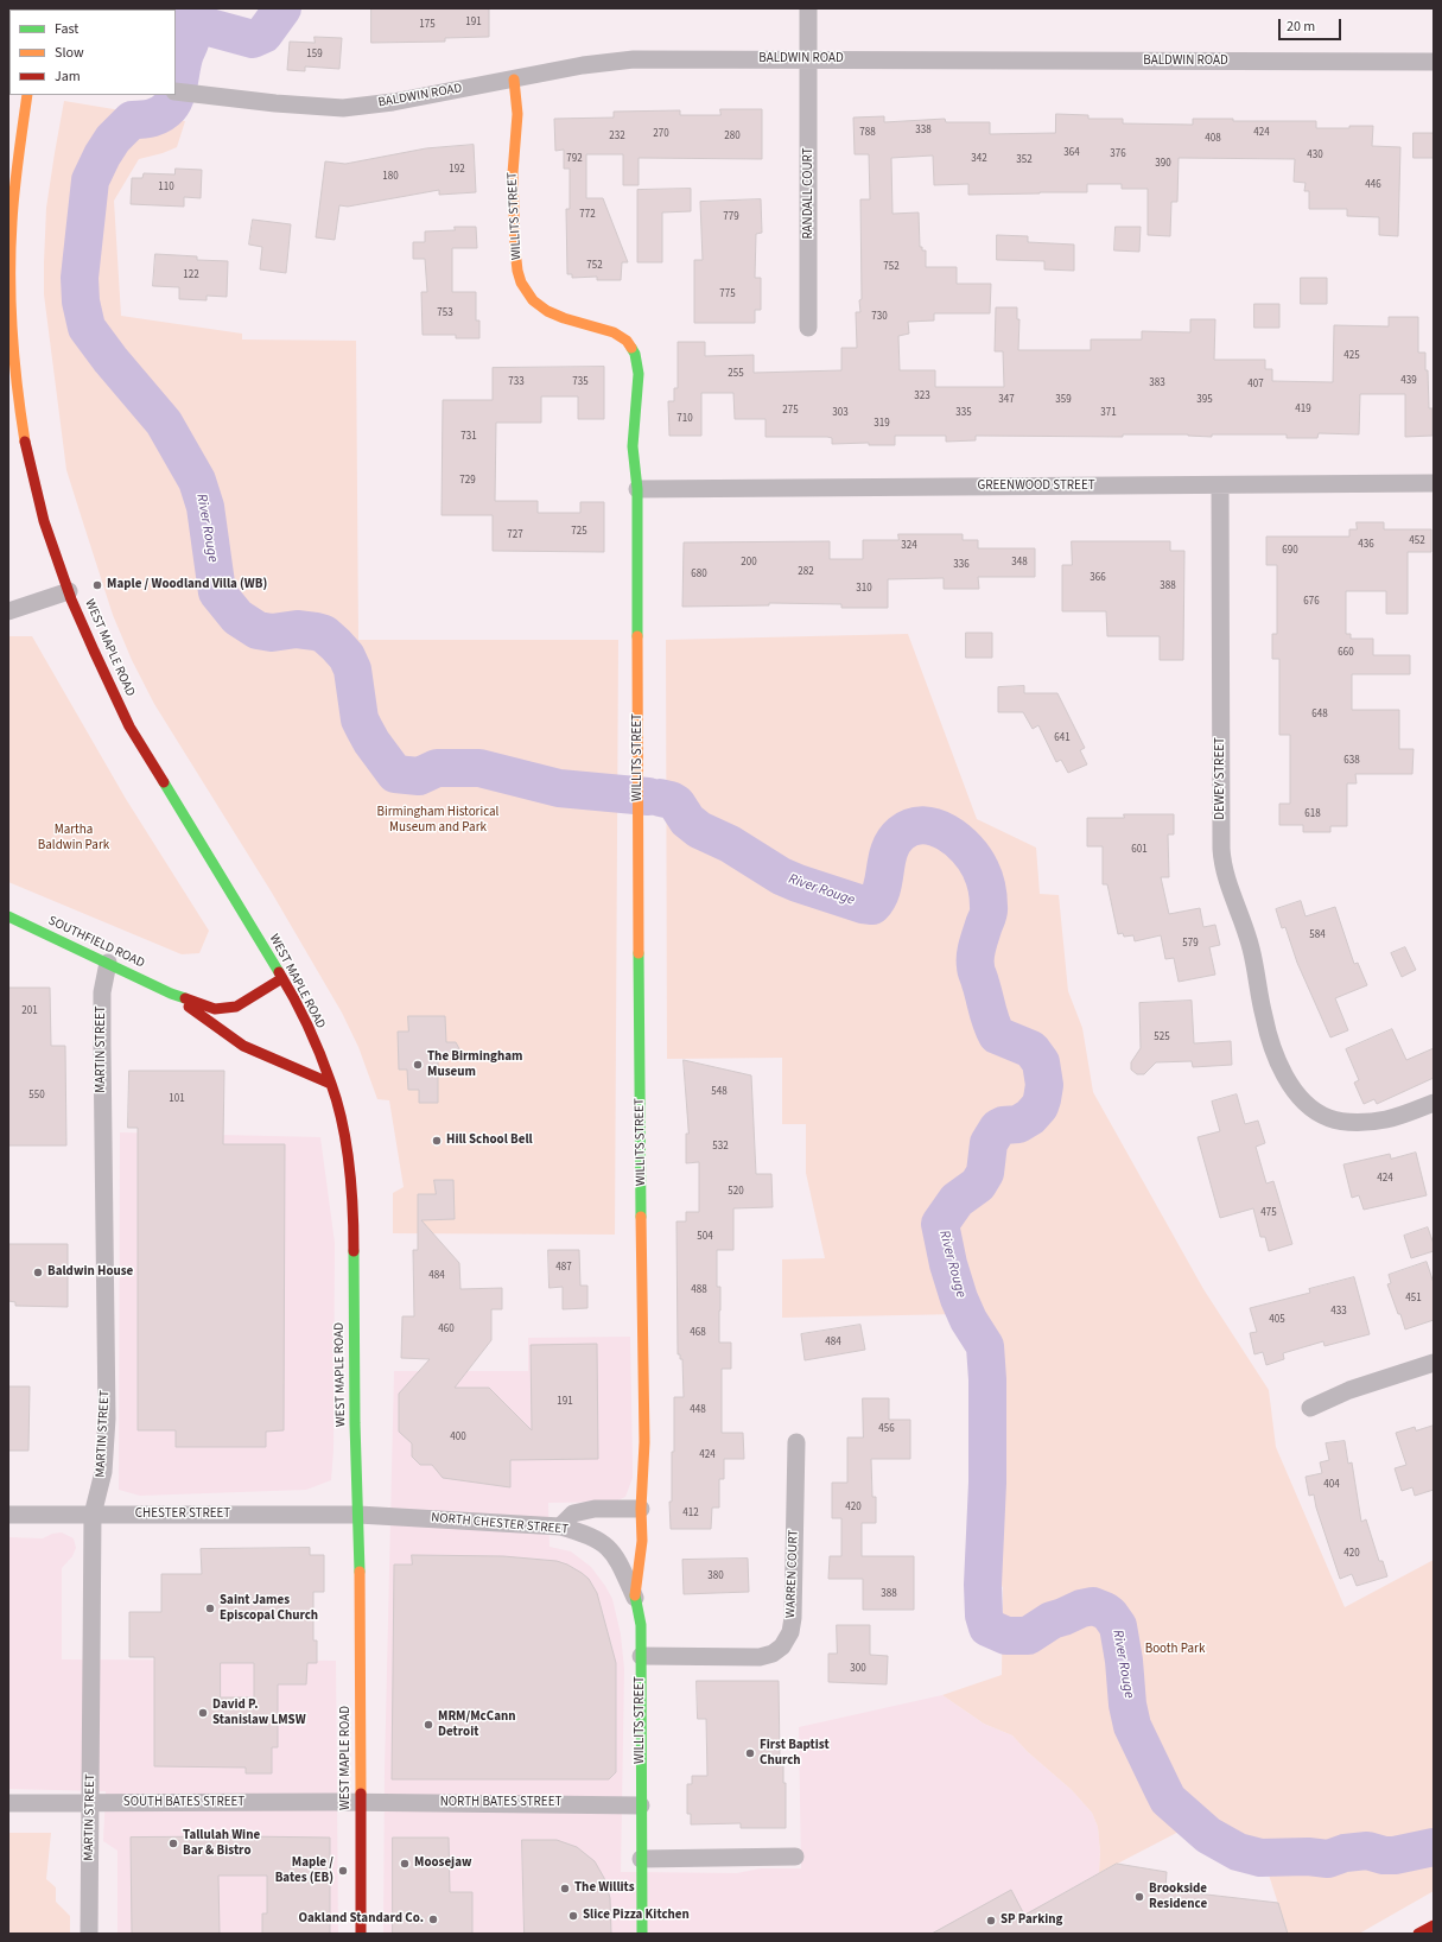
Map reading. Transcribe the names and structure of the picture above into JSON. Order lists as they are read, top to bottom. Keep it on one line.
{"streets":{"main road":["WILLITS STREET","WEST MAPLE ROAD","SOUTHFIELD ROAD"],"street":["BALDWIN ROAD","RANDALL COURT","GREENWOOD STREET","DEWEY STREET","MARTIN STREET","CHESTER STREET","NORTH CHESTER STREET","WARREN COURT","SOUTH BATES STREET","NORTH BATES STREET"]},"crossings":[["BALDWIN ROAD","RANDALL COURT"],["BALDWIN ROAD","WILLITS STREET"],["WILLITS STREET","GREENWOOD STREET"],["WILLITS STREET","NORTH CHESTER STREET"],["WILLITS STREET","WARREN COURT"],["WILLITS STREET","NORTH BATES STREET"],["GREENWOOD STREET","DEWEY STREET"],["WEST MAPLE ROAD","SOUTHFIELD ROAD"],["WEST MAPLE ROAD","CHESTER STREET"],["WEST MAPLE ROAD","NORTH CHESTER STREET"],["WEST MAPLE ROAD","SOUTH BATES STREET"],["WEST MAPLE ROAD","NORTH BATES STREET"],["SOUTHFIELD ROAD","MARTIN STREET"],["MARTIN STREET","CHESTER STREET"],["MARTIN STREET","SOUTH BATES STREET"],["CHESTER STREET","NORTH CHESTER STREET"],["SOUTH BATES STREET","NORTH BATES STREET"]],"water":["River Rouge"],"parks":["Birmingham Historical Museum and Park","Martha Baldwin Park","Booth Park"],"places":["Maple / Woodland Villa (WB)","The Birmingham Museum","Hill School Bell","Baldwin House","Saint James Episcopal Church","David P. Stanislaw LMSW","MRM/McCann Detroit","First Baptist Church","Tallulah Wine Bar & Bistro","Moosejaw","Maple / Bates (EB)","The Willits","Brookside Residence","Slice Pizza Kitchen","Oakland Standard Co.","SP Parking"],"house_numbers":["191","175","159","338","788","424","270","232","280","408","364","376","430","792","342","352","390","192","180","446","110","772","779","752","752","122","775","753","730","425","255","439","733","735","383","407","323","347","359","395","419","275","303","335","371","710","319","731","729","725","727","452","436","324","690","200","348","336","282","680","366","388","310","676","660","648","641","638","618","601","584","579","201","525","548","550","101","532","424","520","475","504","487","484","488","451","433","405","460","468","484","191","448","456","400","424","404","420","412","420","380","388","300"],"legend":["Fast","Slow","Jam"],"scale_bar":"20 m"}
